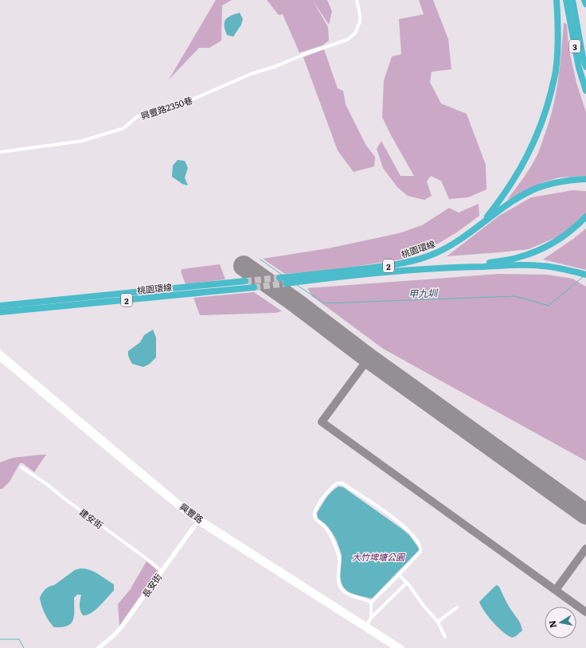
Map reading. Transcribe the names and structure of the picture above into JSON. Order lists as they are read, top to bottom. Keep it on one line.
{"streets":{"highway":["3","桃園環線","2"],"main road":["興豐路"],"street":["興豐路2350巷","建安街","長安街"]},"crossings":[["興豐路","長安街"],["建安街","長安街"]],"water":["甲九圳"],"parks":["大竹埤塘公園"],"north":"left"}
